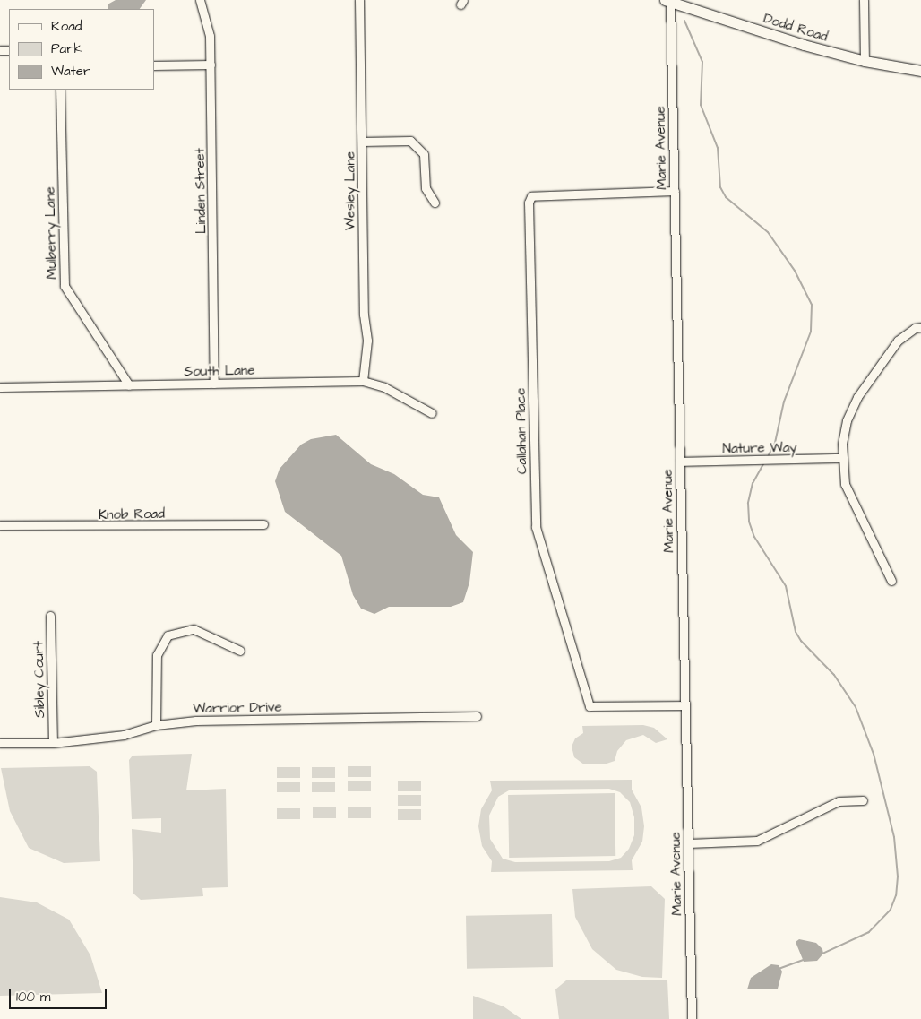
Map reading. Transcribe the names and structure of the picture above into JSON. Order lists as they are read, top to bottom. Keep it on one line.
{"streets":{"main road":["Dodd Road"],"street":["Marie Avenue","Linden Street","Wesley Lane","Mulberry Lane","South Lane","Callahan Place","Nature Way","Knob Road","Sibley Court","Warrior Drive"]},"crossings":[["Dodd Road","Marie Avenue"],["Marie Avenue","Callahan Place"],["Marie Avenue","Nature Way"],["Linden Street","South Lane"],["Wesley Lane","South Lane"],["Mulberry Lane","South Lane"],["Sibley Court","Warrior Drive"]],"legend":["Road","Park","Water"],"scale_bar":"100 m"}
